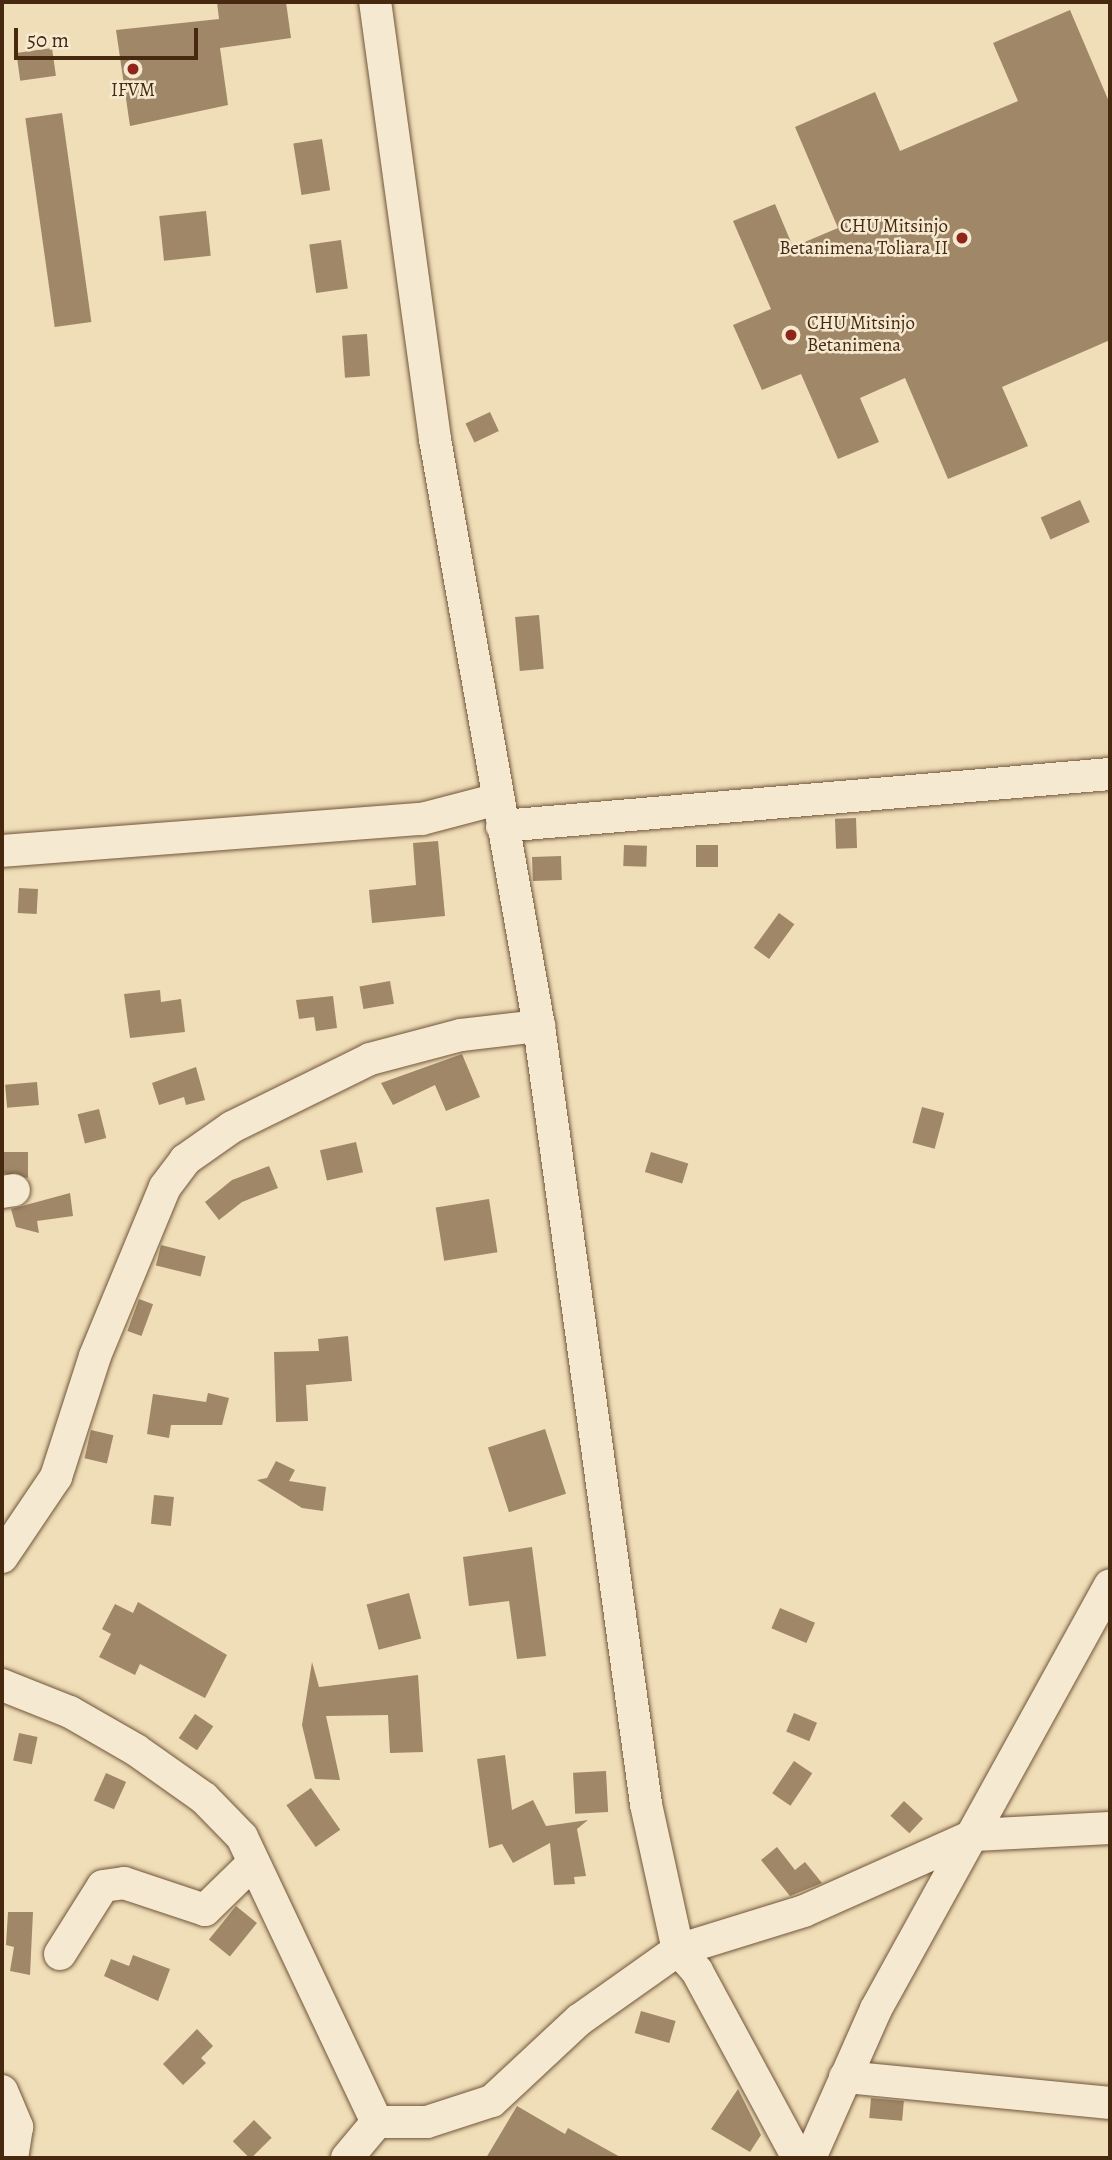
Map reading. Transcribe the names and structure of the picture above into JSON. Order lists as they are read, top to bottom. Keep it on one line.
{"places":["IFVM","CHU Mitsinjo Betanimena Toliara II","CHU Mitsinjo Betanimena"],"scale_bar":"50 m"}
